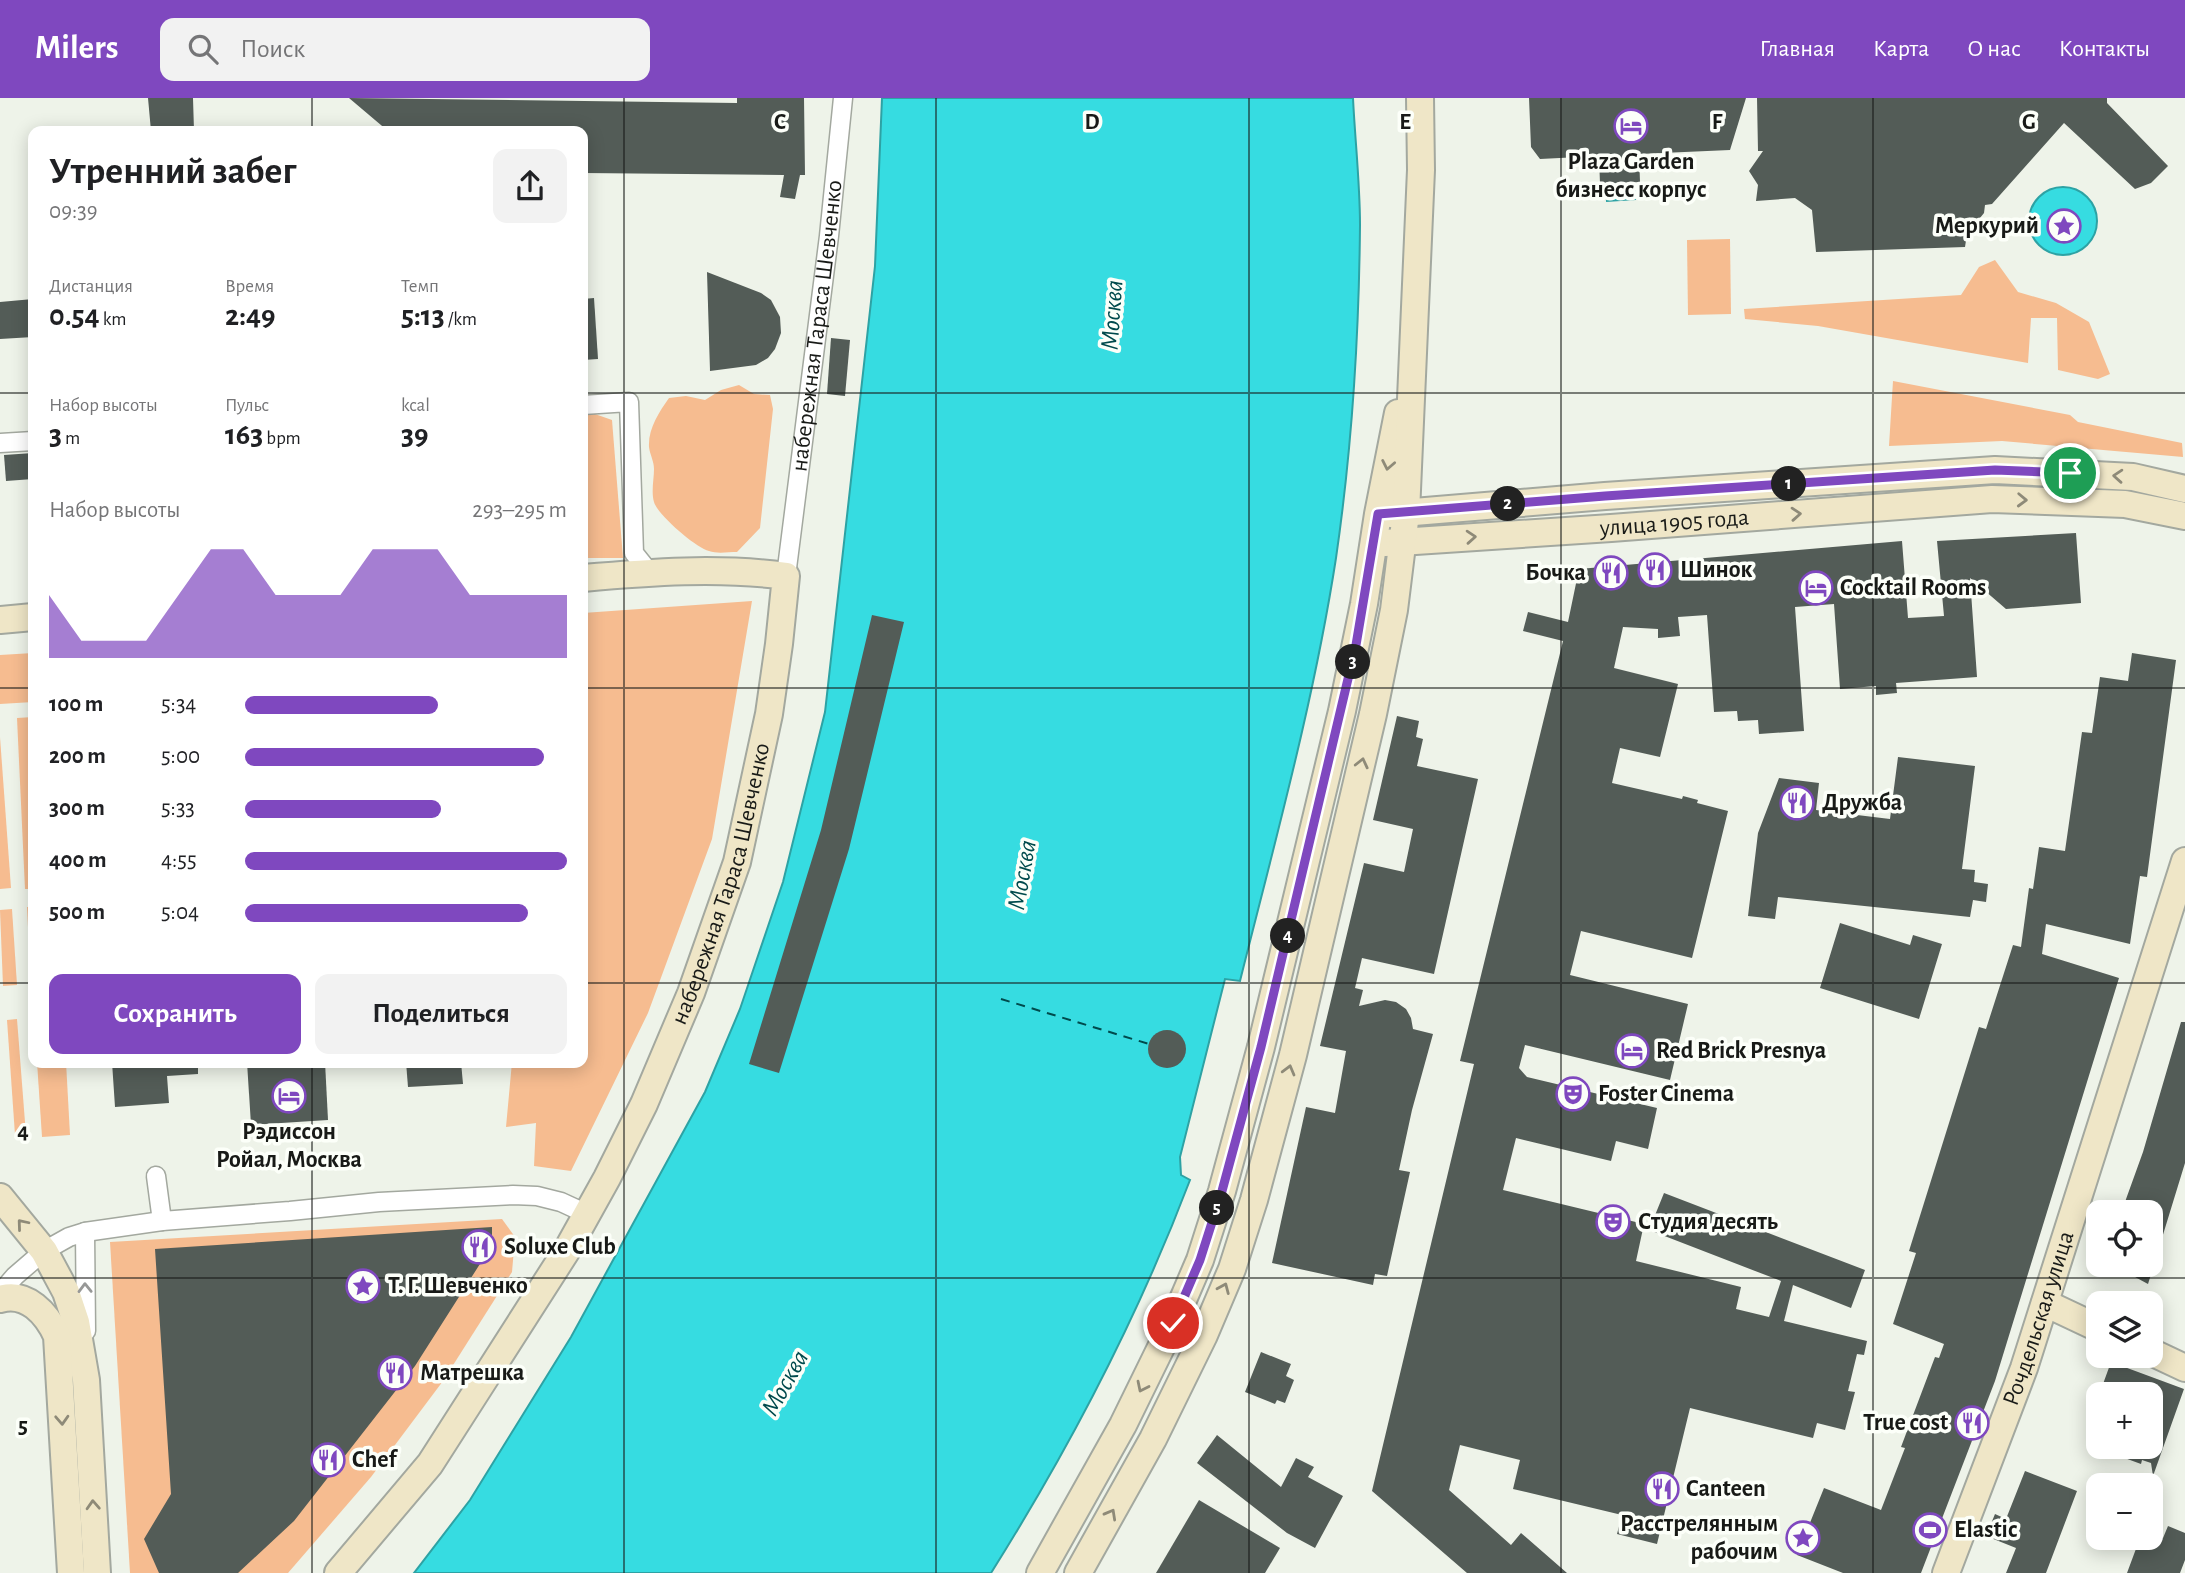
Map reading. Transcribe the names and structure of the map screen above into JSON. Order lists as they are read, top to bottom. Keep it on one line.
{"streets":{"main road":["набережная Тараса Шевченко","улица 1905 года","Рочдельская улица"]},"water":["Москва"],"places":{"hotel":["Plaza Garden бизнесс корпус","Cocktail Rooms","Red Brick Presnya","Рэдиссон Ройал, Москва"],"place":["Меркурий","Т. Г. Шевченко","Расстрелянным рабочим"],"restaurant":["Шинок","Бочка","Дружба","Soluxe Club","Матрешка","True cost","Chef","Canteen"],"theatre":["Foster Cinema","Студия десять"],"sports":["Elastic"]},"page":{"header":"Milers","search":"Поиск","nav":["Главная","Карта","О нас","Контакты"],"heading":["Утренний забег","09:39"],"stats":[["Дистанция","0.54 km"],["Время","2:49"],["Темп","5:13 /km"],["Набор высоты","3 m"],["Пульс","163 bpm"],["kcal","39"]],"pins":["1","2","3","4","5"],"chart":["Набор высоты","293–295 m"],"list":[{"name":"100 m","note":"5:34"},{"name":"200 m","note":"5:00"},{"name":"300 m","note":"5:33"},{"name":"400 m","note":"4:55"},{"name":"500 m","note":"5:04"}],"buttons":["Сохранить","Поделиться"],"map_buttons":["+","−"]},"grid":{"columns":["C","D","E","F","G"],"rows":["4","5"]}}
